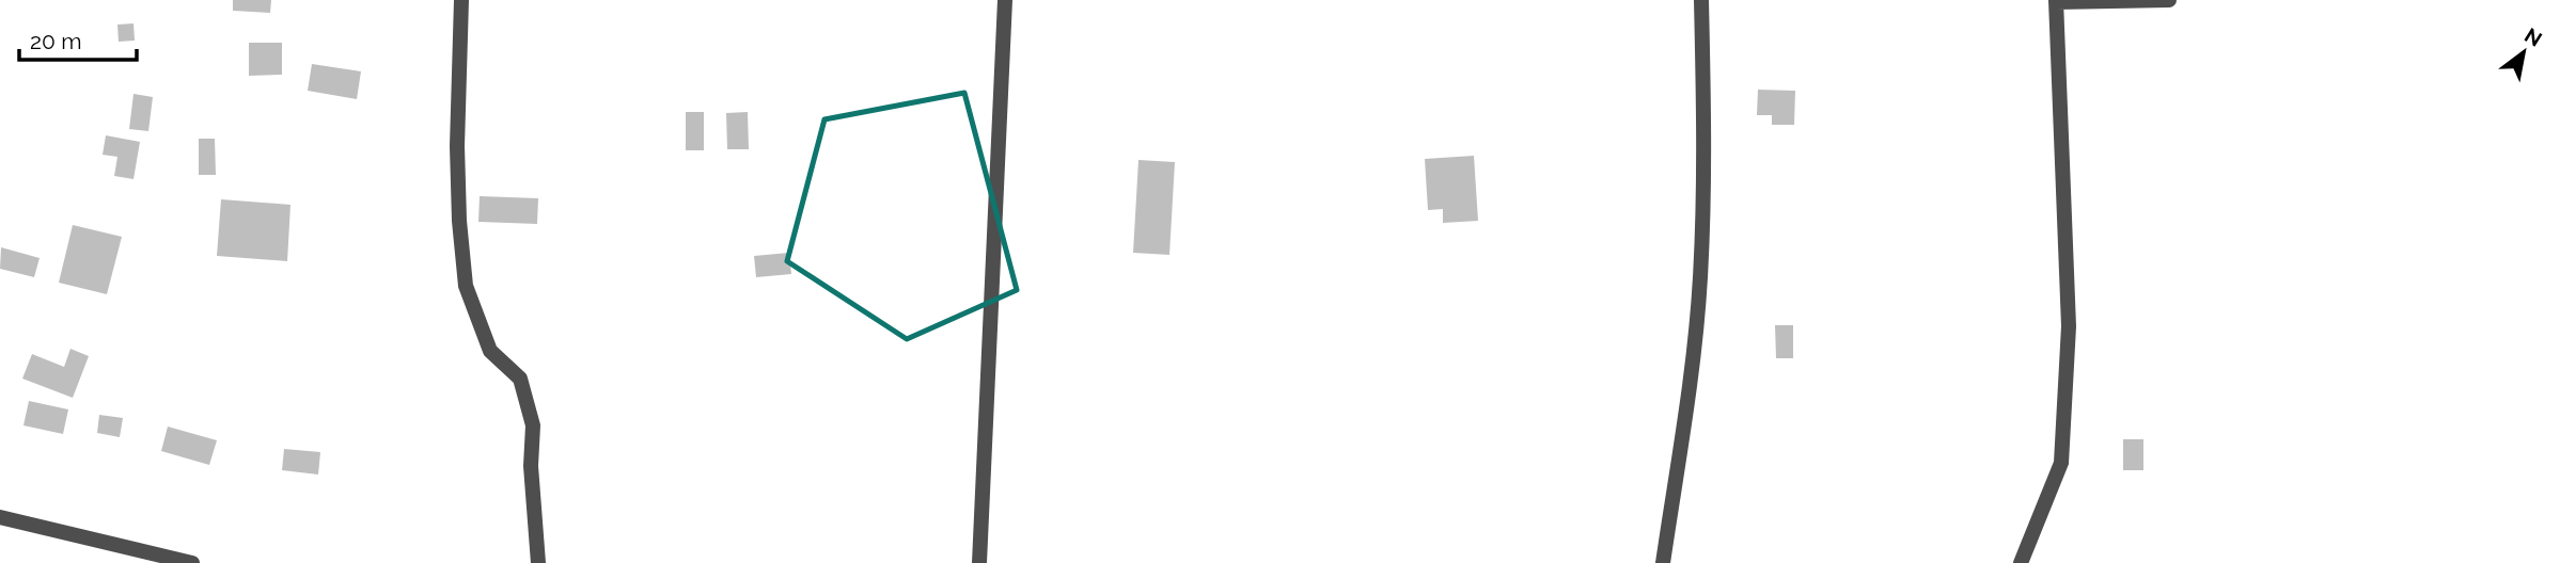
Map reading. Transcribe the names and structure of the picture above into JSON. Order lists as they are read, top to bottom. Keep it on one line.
{"scale_bar":"20 m","north":"top right"}
